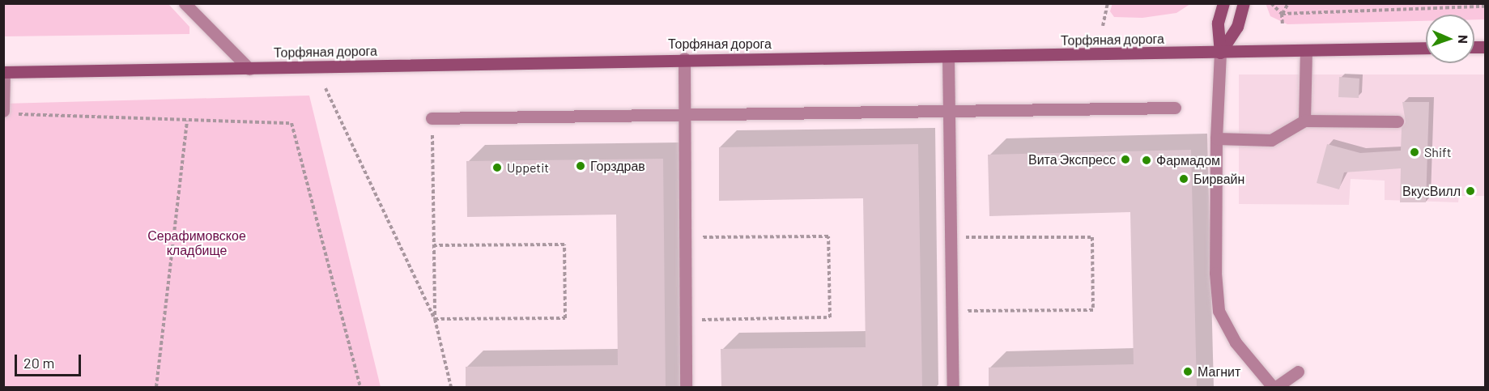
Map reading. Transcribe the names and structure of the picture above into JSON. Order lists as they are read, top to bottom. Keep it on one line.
{"streets":{"main road":["Торфяная дорога"]},"parks":["Серафимовское кладбище"],"places":["Shift","Вита Экспресс","Фармадом","Горздрав","Uppetit","Бирвайн","ВкусВилл","Магнит"],"scale_bar":"20 m","north":"right"}
